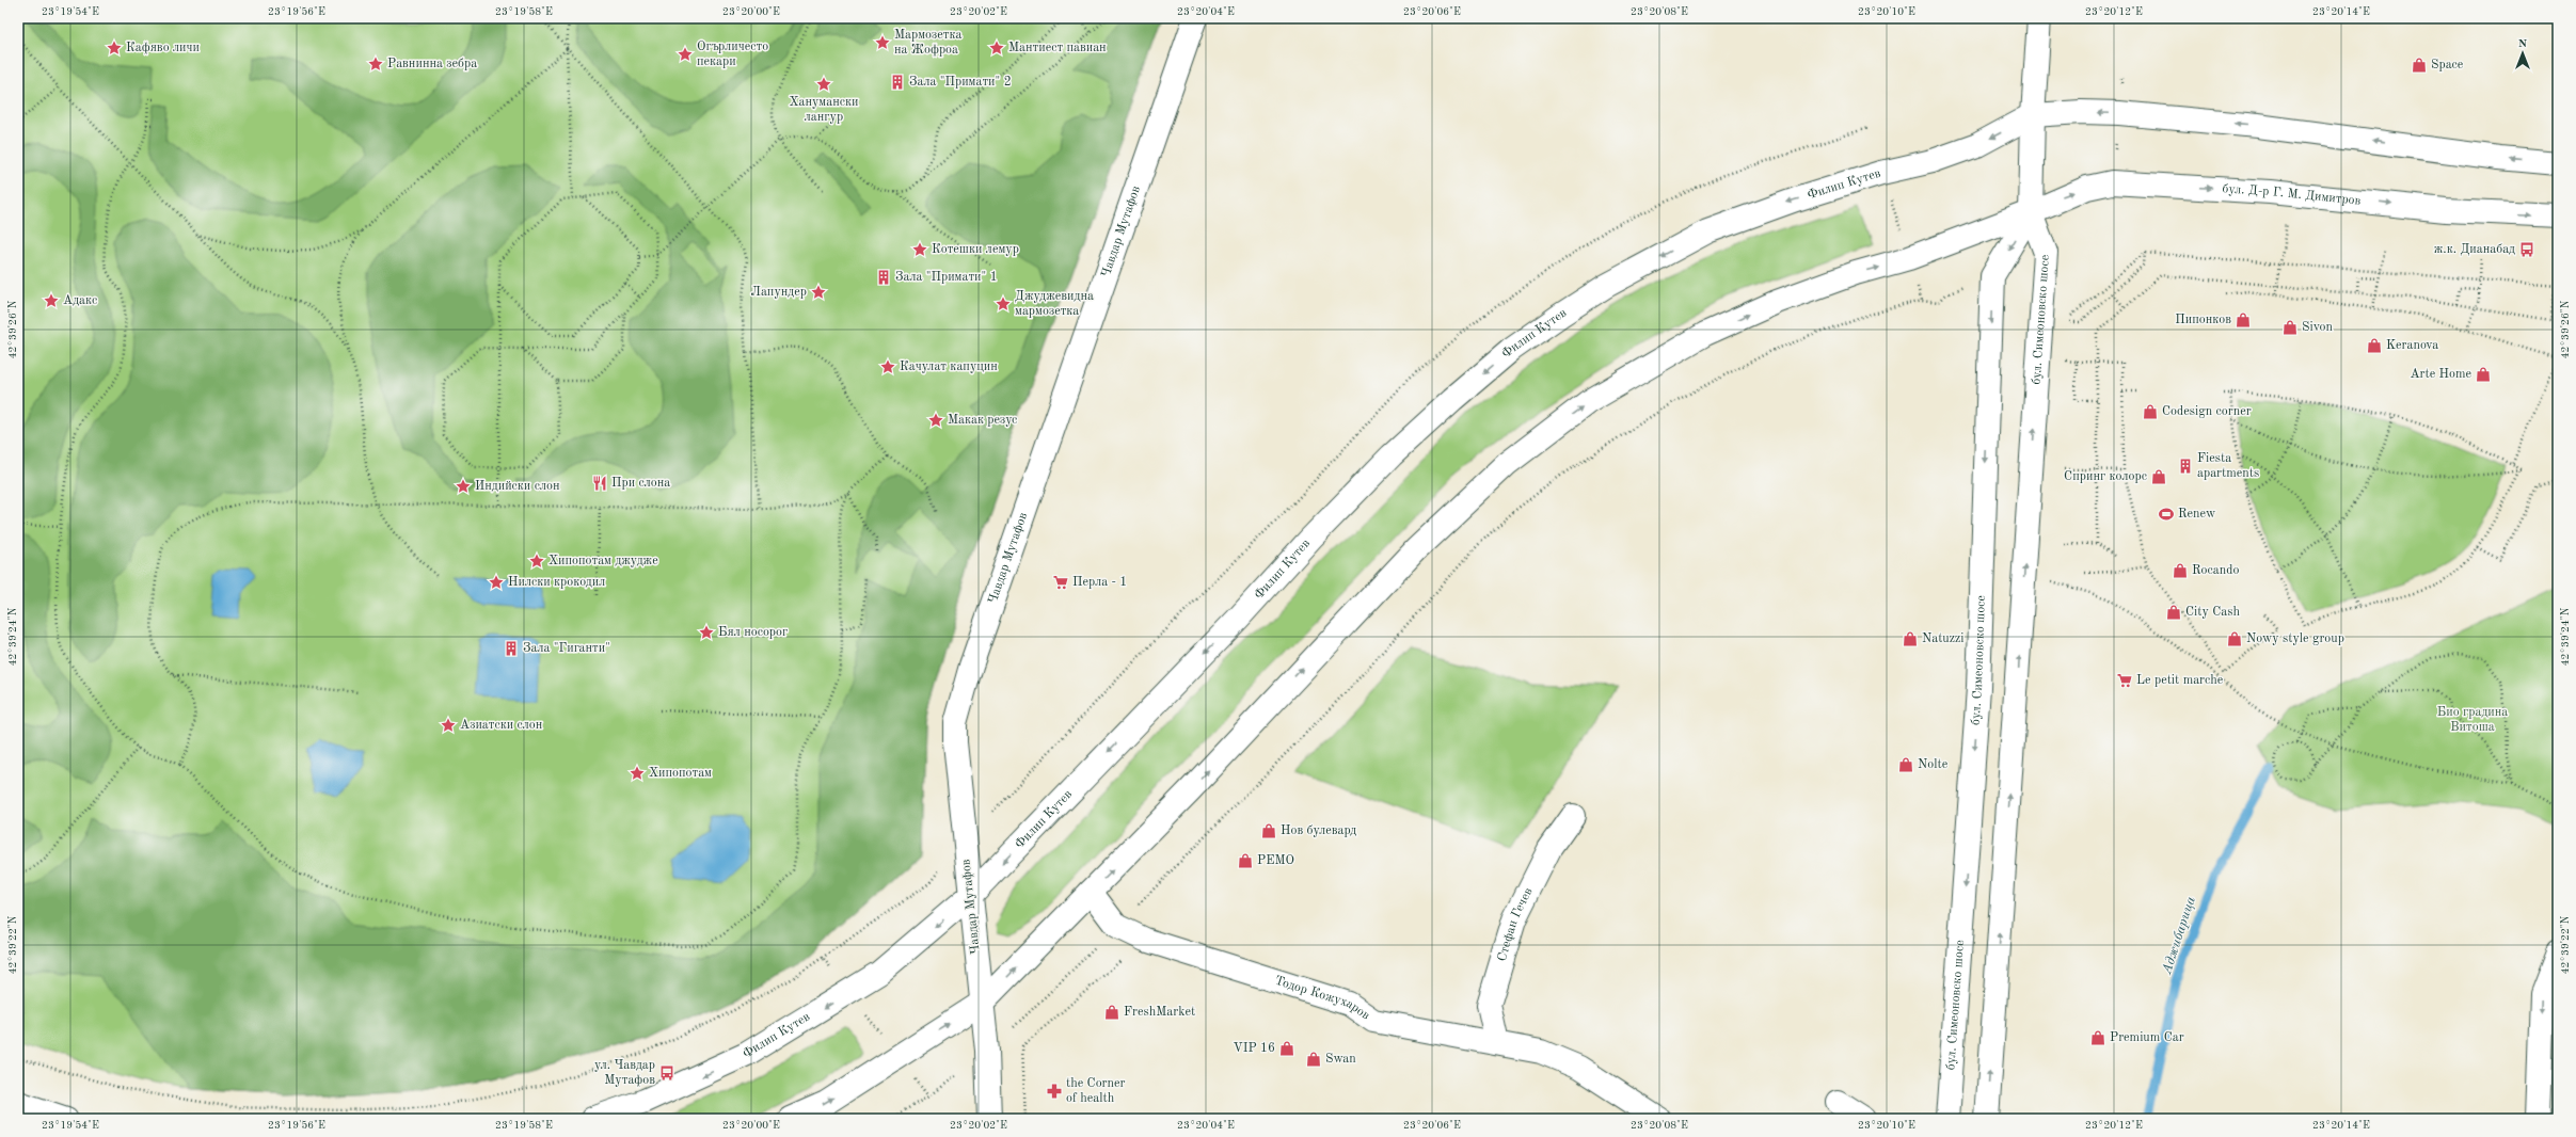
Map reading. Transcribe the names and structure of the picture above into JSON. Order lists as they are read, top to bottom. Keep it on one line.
{"streets":{"main road":["Филип Кутев","бул. Д-р Г. М. Димитров","Чавдар Мутафов","бул. Симеоновско шосе","Стефан Гечев","Тодор Кожухаров"]},"crossings":[["Филип Кутев","Чавдар Мутафов"],["Филип Кутев","бул. Симеоновско шосе"],["бул. Д-р Г. М. Димитров","бул. Симеоновско шосе"],["Стефан Гечев","Тодор Кожухаров"]],"water":["Аджибарица"],"parks":["Био градина Витоша"],"places":{"place":["Мармозетка на Жофроа","Кафяво личи","Мантиест павиан","Огърличесто пекари","Равнинна зебра","Ханумански лангур","Котешки лемур","Лапундер","Адакс","Джуджевидна мармозетка","Качулат капуцин","Макак резус","Индийски слон","Хипопотам джудже","Нилски крокодил","Бял носорог","Азиатски слон","Хипопотам"],"shop":["Space","Пипонков","Sivon","Keranova","Arte Home","Codesign corner","Спринг колорс","Rocando","City Cash","Natuzzi","Nowy style group","Nolte","Нов булевард","РЕМО","FreshMarket","Premium Car","VIP 16","Swan"],"building":["Зала \"Примати\" 2","Зала \"Примати\" 1","Fiesta apartments","Зала \"Гиганти\""],"bus stop":["ж.к. Дианабад","ул. Чавдар Мутафов"],"restaurant":["При слона"],"sports":["Renew"],"supermarket":["Перла - 1","Le petit marche"],"pharmacy":["the Corner of health"]},"north":"top","coordinates":["23°19'54\"E","23°19'56\"E","23°19'58\"E","23°20'00\"E","23°20'02\"E","23°20'04\"E","23°20'06\"E","23°20'08\"E","23°20'10\"E","23°20'12\"E","23°20'14\"E","42°39'26\"N","42°39'24\"N","42°39'22\"N"]}
